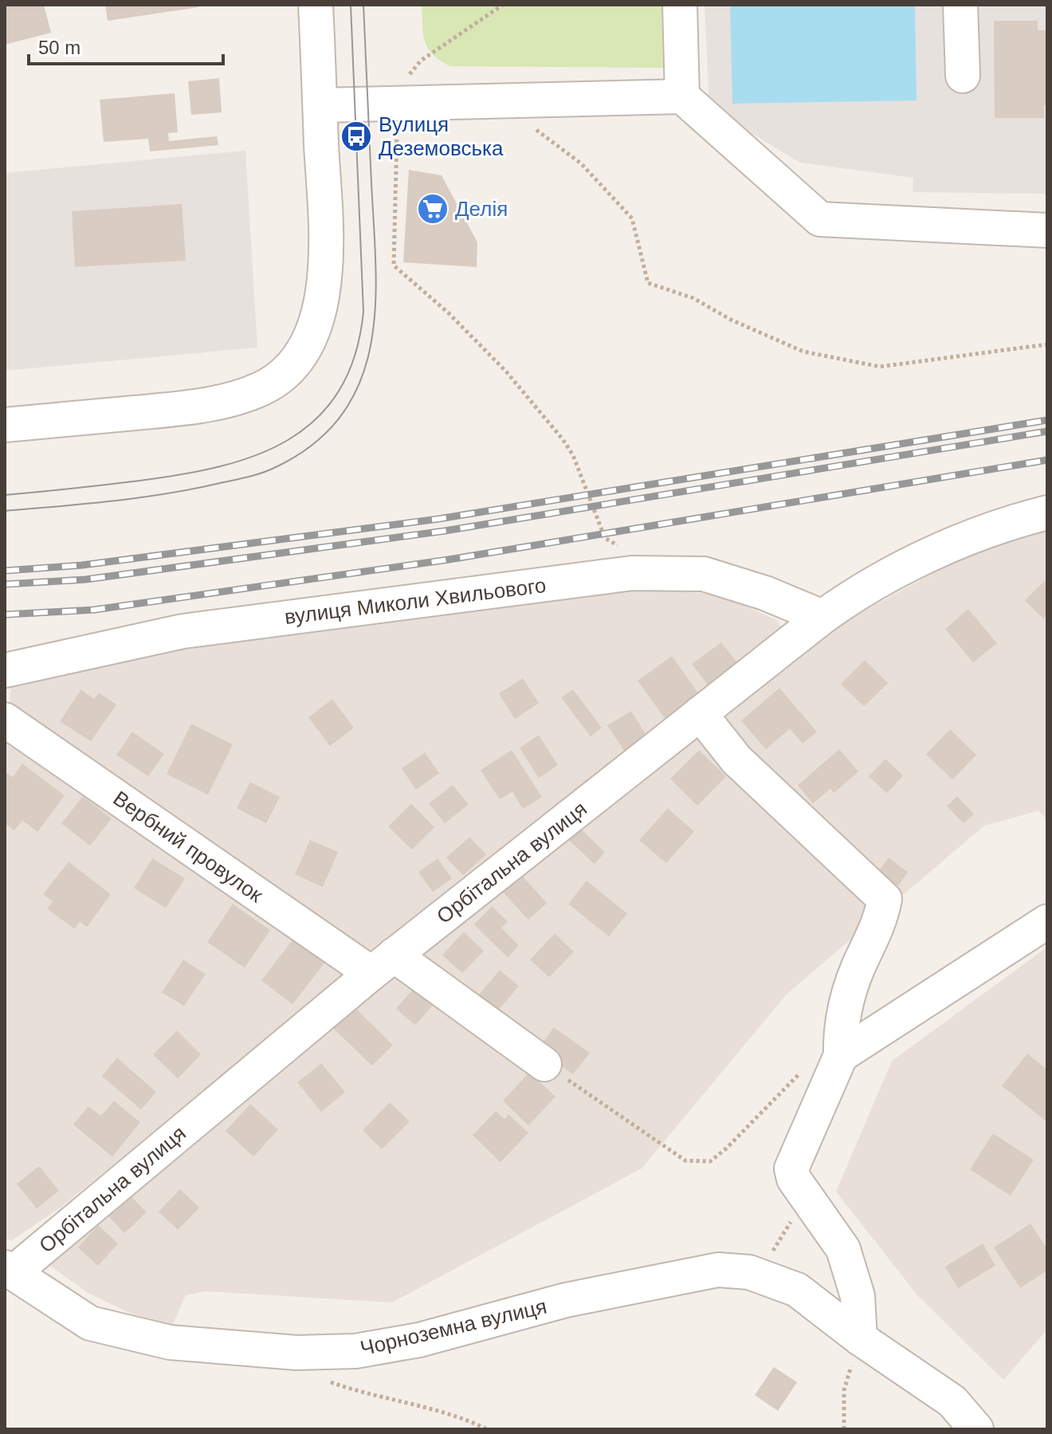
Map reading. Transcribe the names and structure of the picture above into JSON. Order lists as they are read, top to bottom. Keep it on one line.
{"streets":{"street":["вулиця Миколи Хвильового","Вербний провулок","Орбітальна вулиця","Чорноземна вулиця"]},"crossings":[["вулиця Миколи Хвильового","Орбітальна вулиця"],["Вербний провулок","Орбітальна вулиця"],["Орбітальна вулиця","Чорноземна вулиця"]],"places":{"bus stop":["Вулиця Деземовська"],"supermarket":["Делія"]},"scale_bar":"50 m"}
